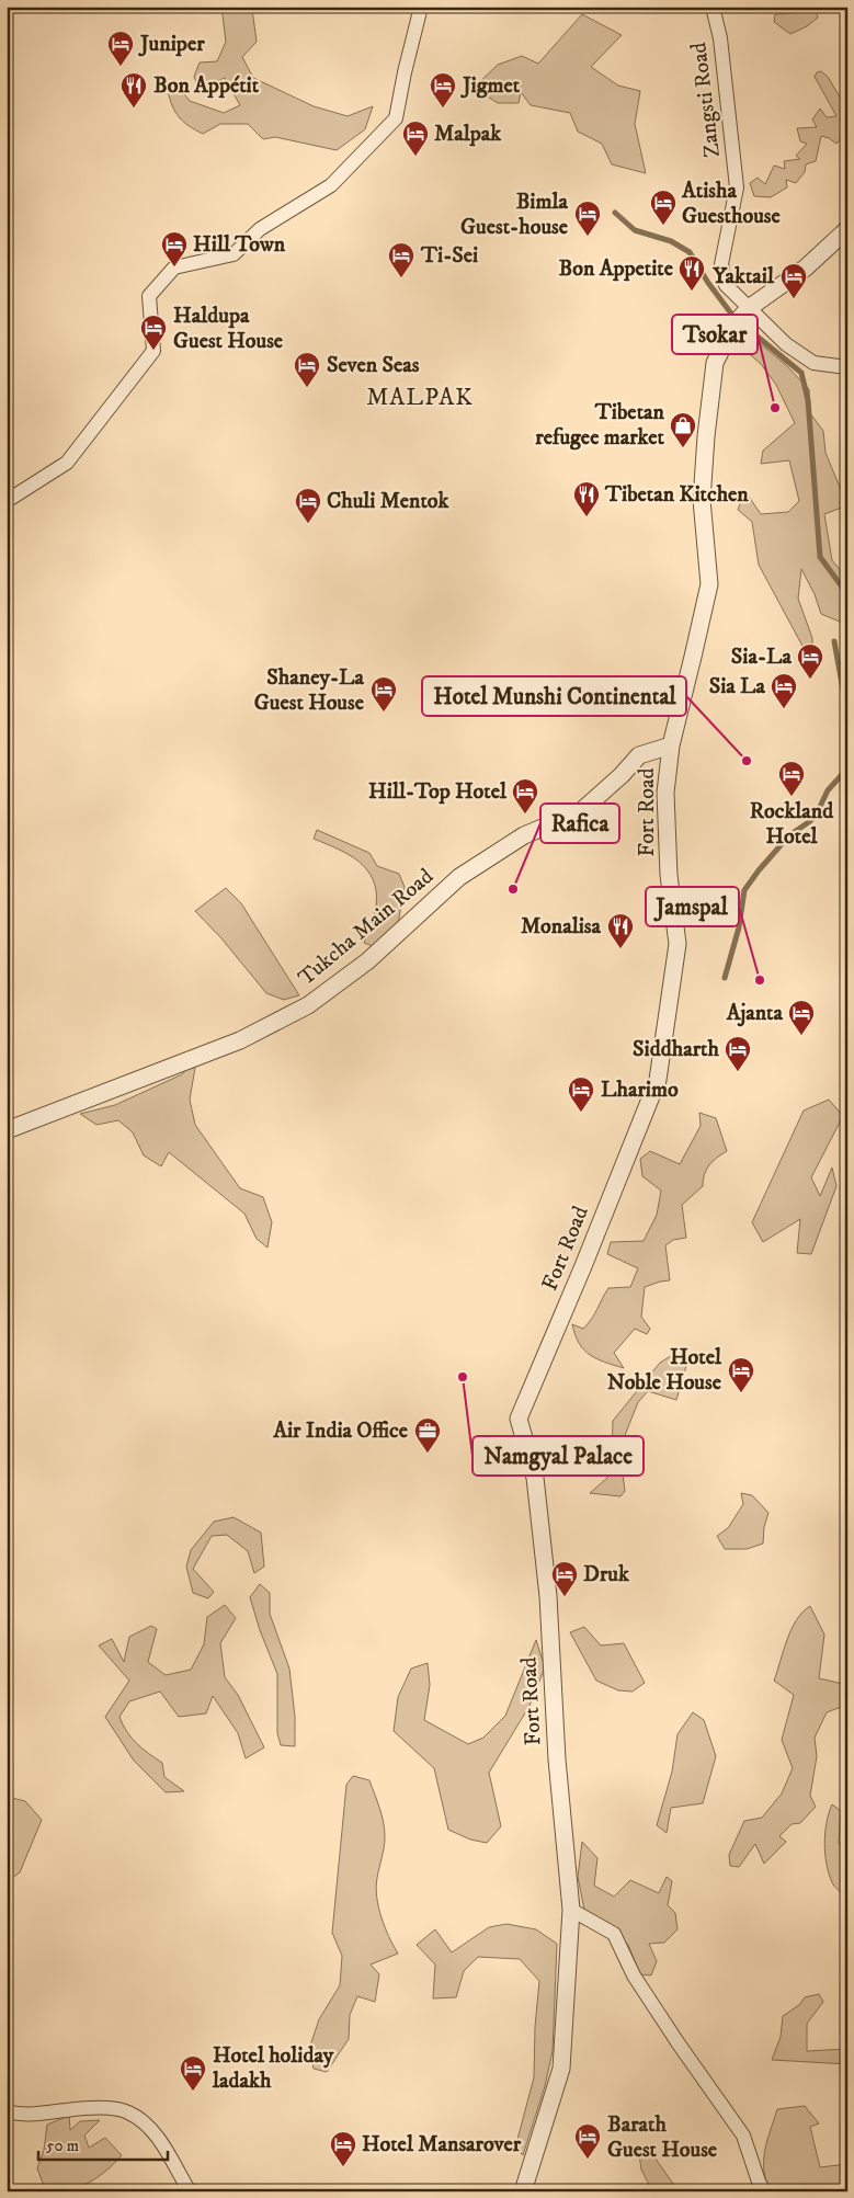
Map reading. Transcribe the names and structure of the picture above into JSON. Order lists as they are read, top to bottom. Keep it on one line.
{"streets":{"street":["Zangsti Road","Fort Road","Tukcha Main Road"]},"crossings":[["Zangsti Road","Fort Road"],["Fort Road","Tukcha Main Road"]],"districts":["MALPAK"],"places":{"hotel":["Juniper","Jigmet","Malpak","Atisha Guesthouse","Bimla Guest-house","Hill Town","Ti-Sei","Yaktail","Haldupa Guest House","Seven Seas","Chuli Mentok","Sia-La","Sia La","Shaney-La Guest House","Rockland Hotel","Hill-Top Hotel","Ajanta","Siddharth","Lharimo","Hotel Noble House","Druk","Hotel holiday ladakh","Barath Guest House","Hotel Mansarover"],"restaurant":["Bon Appétit","Bon Appetite","Tibetan Kitchen","Monalisa"],"other":["Tsokar","Hotel Munshi Continental","Rafica","Jamspal","Namgyal Palace"],"shop":["Tibetan refugee market"],"office":["Air India Office"]},"scale_bar":"50 m"}
